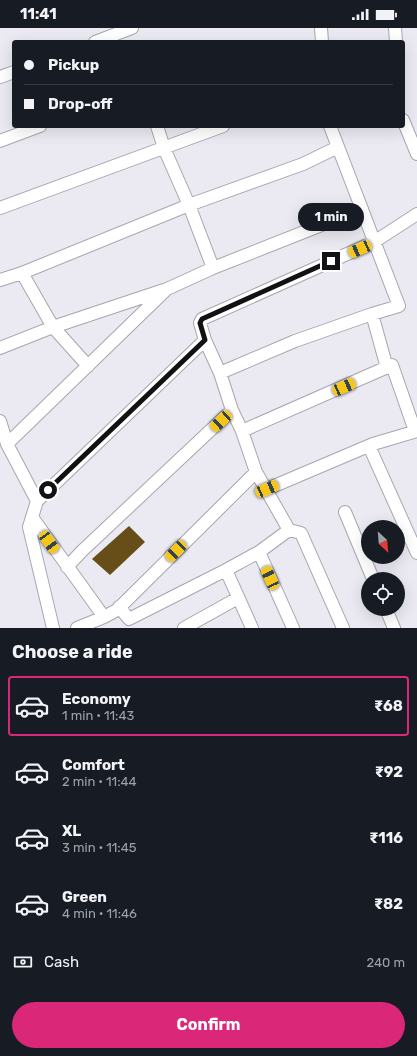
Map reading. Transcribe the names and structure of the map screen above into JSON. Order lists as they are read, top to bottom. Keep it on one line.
{"north":"bottom right","page":{"status":"11:41","banner":["Pickup","Drop-off"],"bubble":"1 min","heading":"Choose a ride","list":[{"name":"Economy","note":"1 min · 11:43","value":"₹68"},{"name":"Comfort","note":"2 min · 11:44","value":"₹92"},{"name":"XL","note":"3 min · 11:45","value":"₹116"},{"name":"Green","note":"4 min · 11:46","value":"₹82"}],"pay":["Cash","240 m"],"buttons":"Confirm"}}
